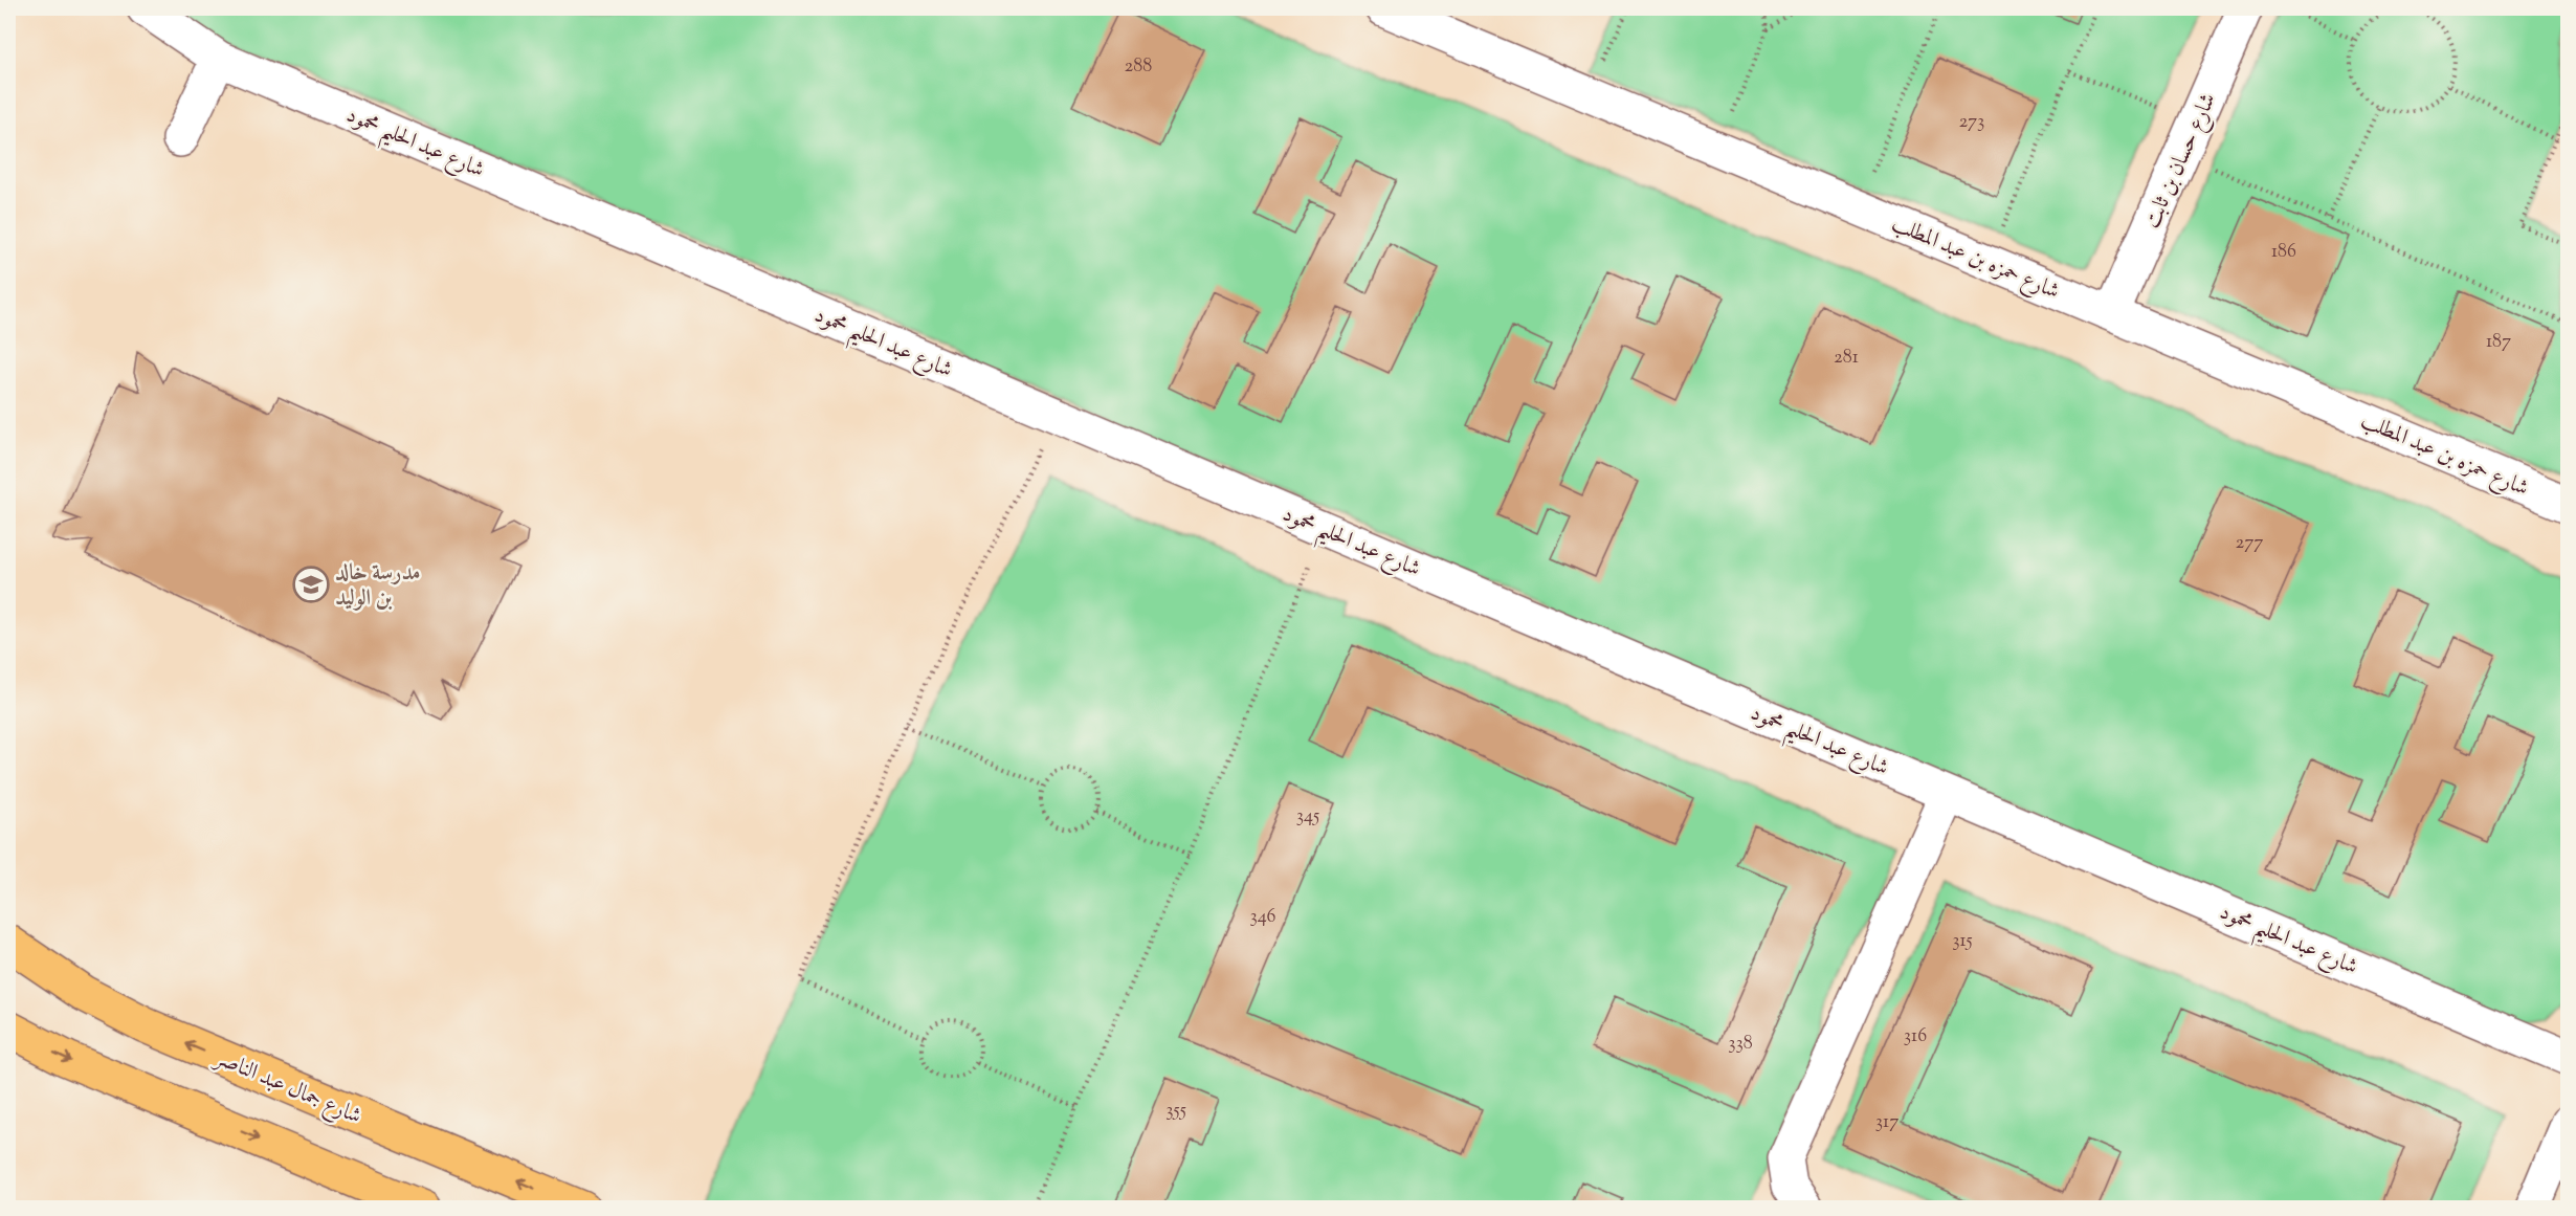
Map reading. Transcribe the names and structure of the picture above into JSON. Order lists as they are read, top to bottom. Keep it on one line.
{"streets":{"main road":["شارع جمال عبد الناصر"],"street":["شارع عبد الحليم محمود","شارع حسان بن ثابت","شارع حمزه بن عبد المطلب"]},"crossings":[["شارع حسان بن ثابت","شارع حمزه بن عبد المطلب"]],"places":{"school or university":["مدرسة خالد بن الوليد"]},"house_numbers":["288","273","186","187","281","277","345","346","315","316","338","355","317"]}
